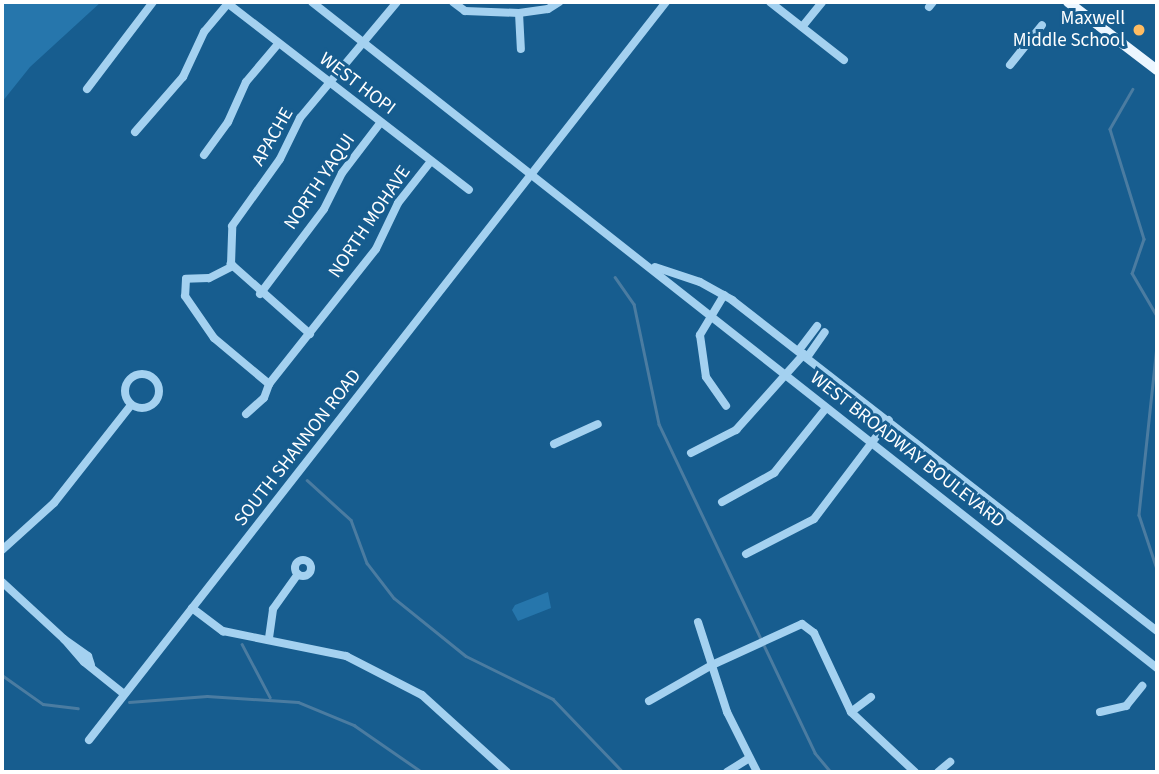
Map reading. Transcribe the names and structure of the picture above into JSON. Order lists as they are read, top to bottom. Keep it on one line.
{"streets":{"street":["WEST HOPI","APACHE","NORTH YAQUI","NORTH MOHAVE","SOUTH SHANNON ROAD","WEST BROADWAY BOULEVARD"]},"crossings":[["WEST HOPI","APACHE"],["WEST HOPI","NORTH YAQUI"],["WEST HOPI","NORTH MOHAVE"],["APACHE","WEST BROADWAY BOULEVARD"],["SOUTH SHANNON ROAD","WEST BROADWAY BOULEVARD"]],"places":["Maxwell Middle School"]}
